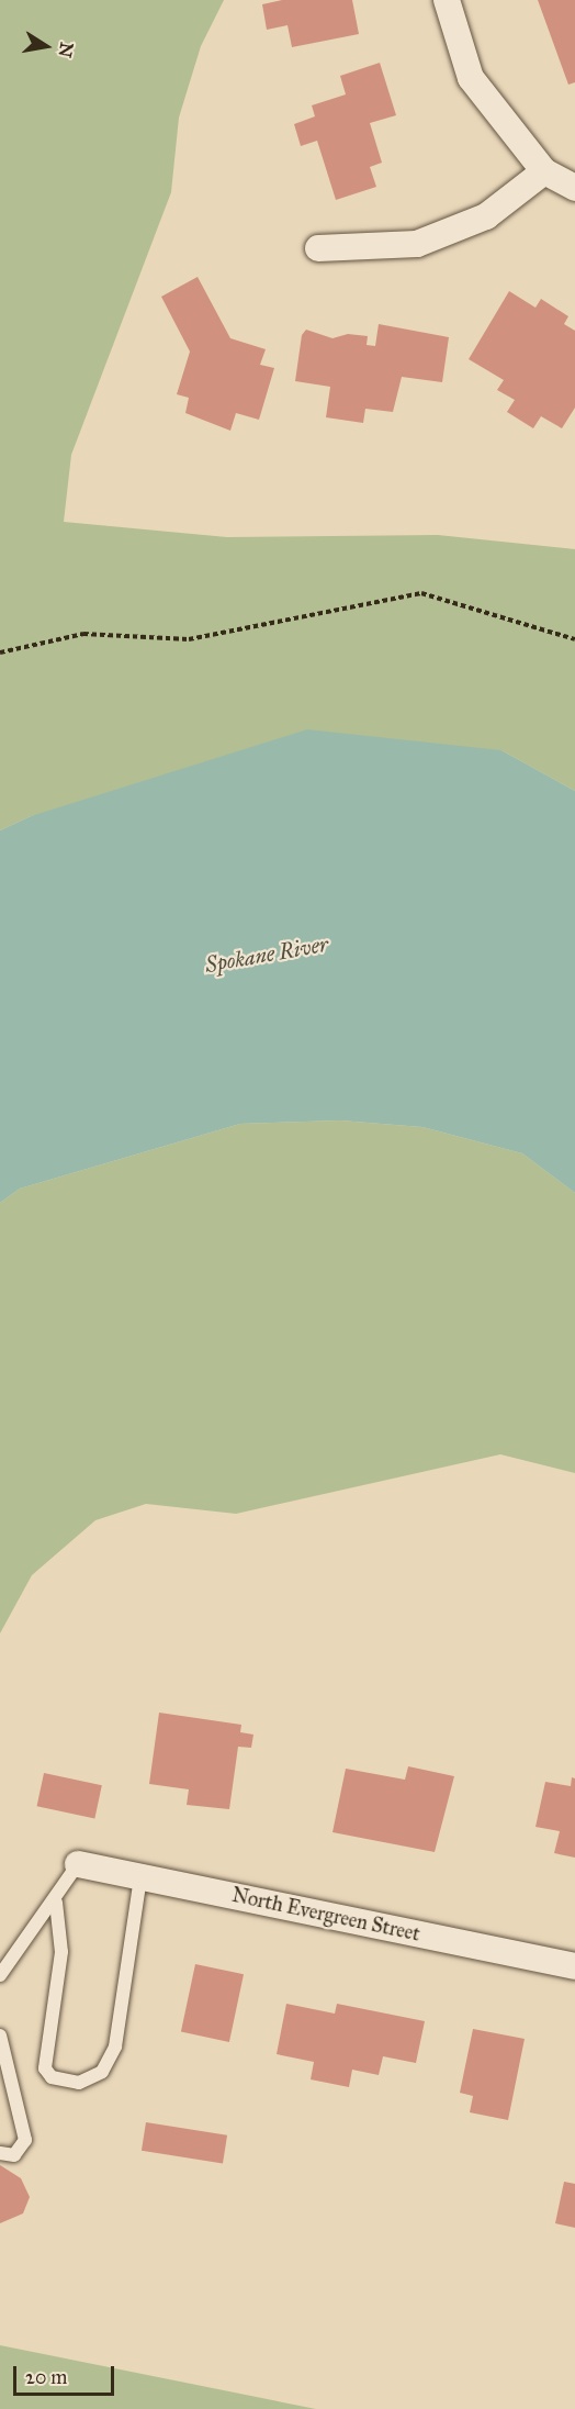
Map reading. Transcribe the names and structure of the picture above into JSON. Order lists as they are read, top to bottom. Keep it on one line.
{"streets":{"street":["North Evergreen Street"]},"water":["Spokane River"],"scale_bar":"20 m","north":"right"}
